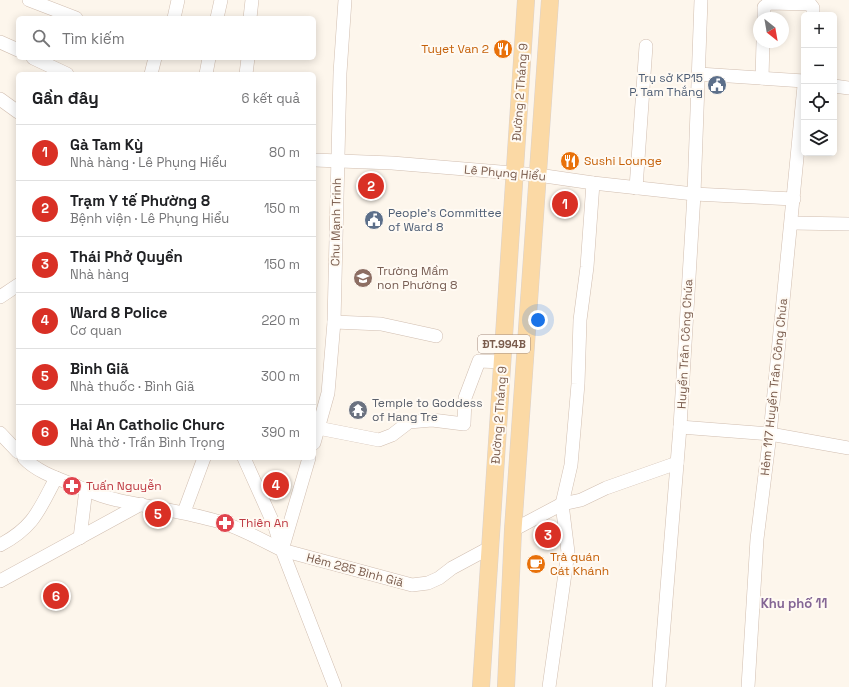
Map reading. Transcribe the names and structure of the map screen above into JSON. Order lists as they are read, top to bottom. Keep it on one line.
{"streets":{"main road":["Đường 2 Tháng 9","ĐT.994B"],"street":["Lê Phụng Hiểu","Chu Mạnh Trinh","Huyền Trân Công Chúa","Hẻm 117 Huyền Trân Công Chúa","Hẻm 285 Bình Giã"]},"crossings":[["Đường 2 Tháng 9","Lê Phụng Hiểu"],["Đường 2 Tháng 9","Hẻm 285 Bình Giã"],["Lê Phụng Hiểu","Chu Mạnh Trinh"],["Lê Phụng Hiểu","Huyền Trân Công Chúa"],["Lê Phụng Hiểu","Hẻm 117 Huyền Trân Công Chúa"]],"districts":["Khu phố 11"],"places":{"restaurant":["Tuyet Van 2","Sushi Lounge"],"public building":["Trụ sở KP15 P. Tam Thắng","People’s Committee of Ward 8"],"school or university":["Trường Mầm non Phường 8"],"temple":["Temple to Goddess of Hang Tre"],"pharmacy":["Tuấn Nguyễn","Thiên An"],"cafe":["Trà quán Cát Khánh"]},"north":"bottom right","page":{"map_buttons":["+","−"],"search":"Tìm kiếm","heading":["Gần đây","6 kết quả"],"list":[{"mark":"1","name":"Gà Tam Kỳ","note":"Nhà hàng · Lê Phụng Hiểu","value":"80 m"},{"mark":"2","name":"Trạm Y tế Phường 8","note":"Bệnh viện · Lê Phụng Hiểu","value":"150 m"},{"mark":"3","name":"Thái Phở Quyền","note":"Nhà hàng","value":"150 m"},{"mark":"4","name":"Ward 8 Police","note":"Cơ quan","value":"220 m"},{"mark":"5","name":"Bình Giã","note":"Nhà thuốc · Bình Giã","value":"300 m"},{"mark":"6","name":"Hai An Catholic Churc","note":"Nhà thờ · Trần Bình Trọng","value":"390 m"}],"pins":["2","1","4","5","3","6"]}}
